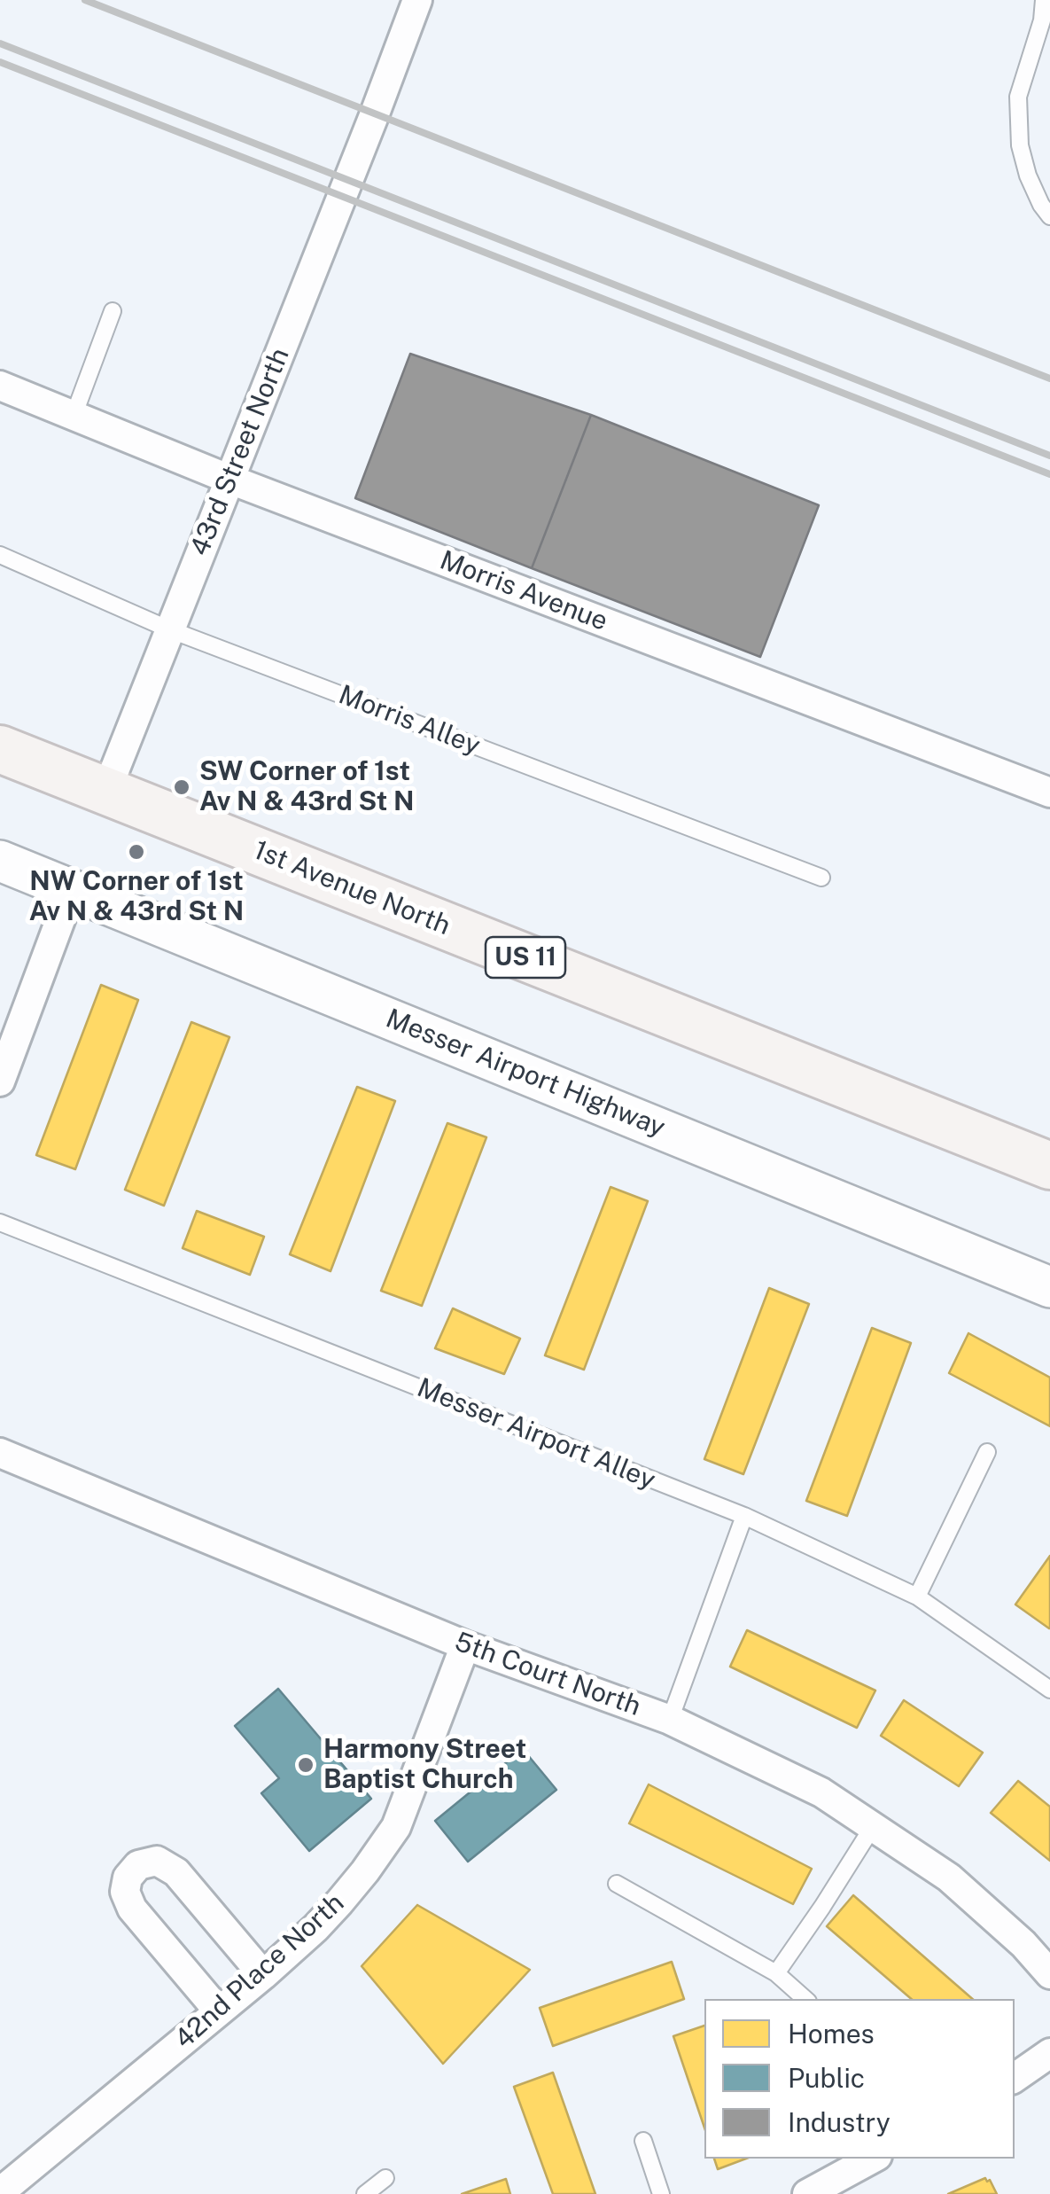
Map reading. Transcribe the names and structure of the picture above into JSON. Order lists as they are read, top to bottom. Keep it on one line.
{"streets":{"main road":["1st Avenue North","US 11","Messer Airport Highway"],"street":["43rd Street North","Morris Avenue","5th Court North","42nd Place North"],"lane":["Morris Alley","Messer Airport Alley"]},"crossings":[["43rd Street North","Morris Avenue"],["43rd Street North","Morris Alley"],["43rd Street North","1st Avenue North"],["5th Court North","42nd Place North"]],"places":["SW Corner of 1st Av N & 43rd St N","NW Corner of 1st Av N & 43rd St N","Harmony Street Baptist Church"],"legend":["Homes","Public","Industry"]}
